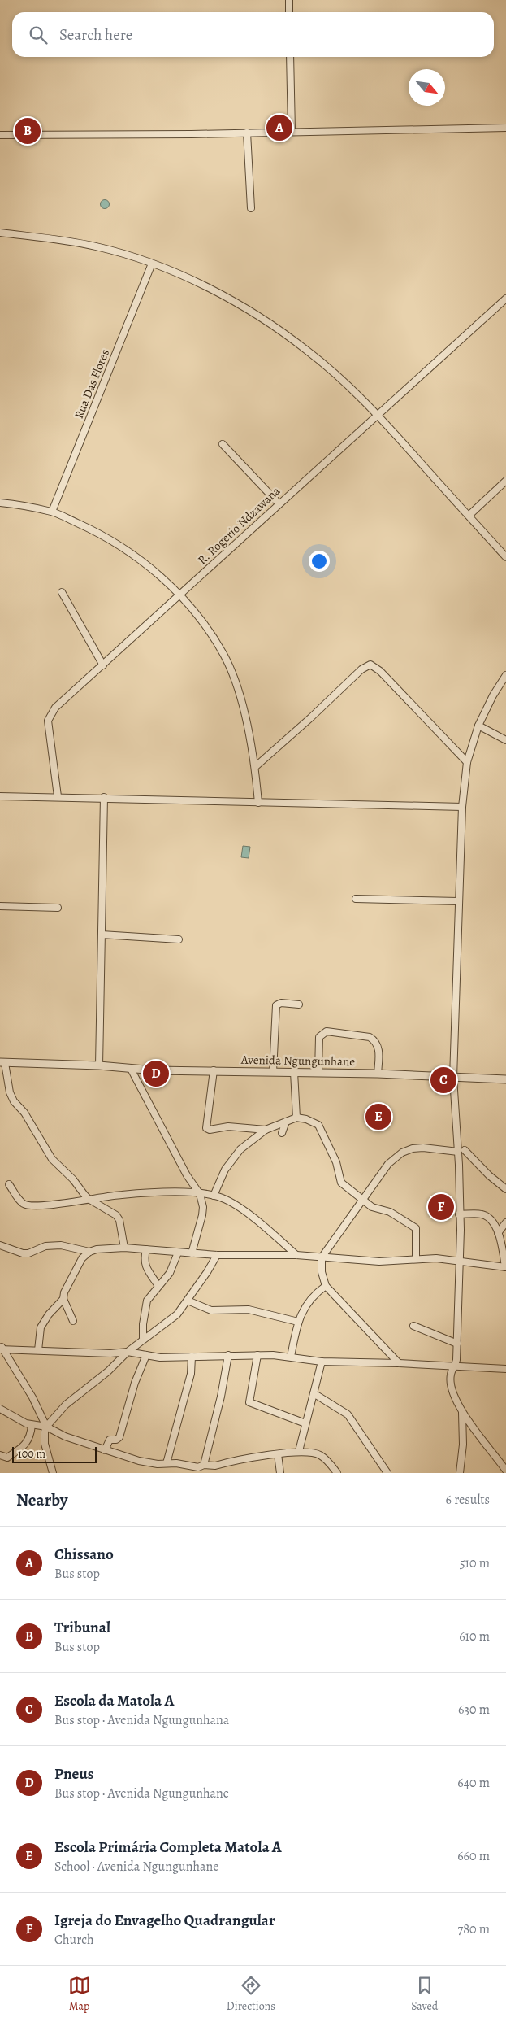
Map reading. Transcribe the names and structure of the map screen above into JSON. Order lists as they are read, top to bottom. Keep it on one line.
{"streets":{"street":["Rua Das Flores","R. Rogerio Ndzawana","Avenida Ngungunhane"]},"scale_bar":"100 m","north":"bottom right","page":{"search":"Search here","pins":["A","B","D","C","E","F"],"scale":"100 m","heading":["Nearby","6 results"],"list":[{"mark":"A","name":"Chissano","note":"Bus stop","value":"510 m"},{"mark":"B","name":"Tribunal","note":"Bus stop","value":"610 m"},{"mark":"C","name":"Escola da Matola A","note":"Bus stop · Avenida Ngungunhana","value":"630 m"},{"mark":"D","name":"Pneus","note":"Bus stop · Avenida Ngungunhane","value":"640 m"},{"mark":"E","name":"Escola Primária Completa Matola A","note":"School · Avenida Ngungunhane","value":"660 m"},{"mark":"F","name":"Igreja do Envagelho Quadrangular","note":"Church","value":"780 m"}],"nav":["Map","Directions","Saved"]}}
